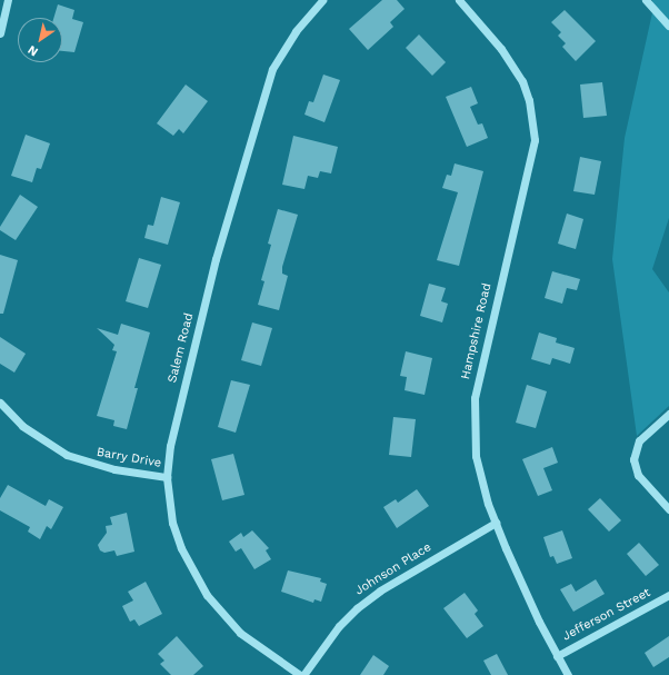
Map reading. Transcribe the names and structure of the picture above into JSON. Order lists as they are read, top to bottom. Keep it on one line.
{"streets":{"street":["Hampshire Road","Salem Road","Barry Drive","Johnson Place","Jefferson Street"]},"crossings":[["Hampshire Road","Johnson Place"],["Hampshire Road","Jefferson Street"],["Salem Road","Barry Drive"]],"north":"bottom left"}
